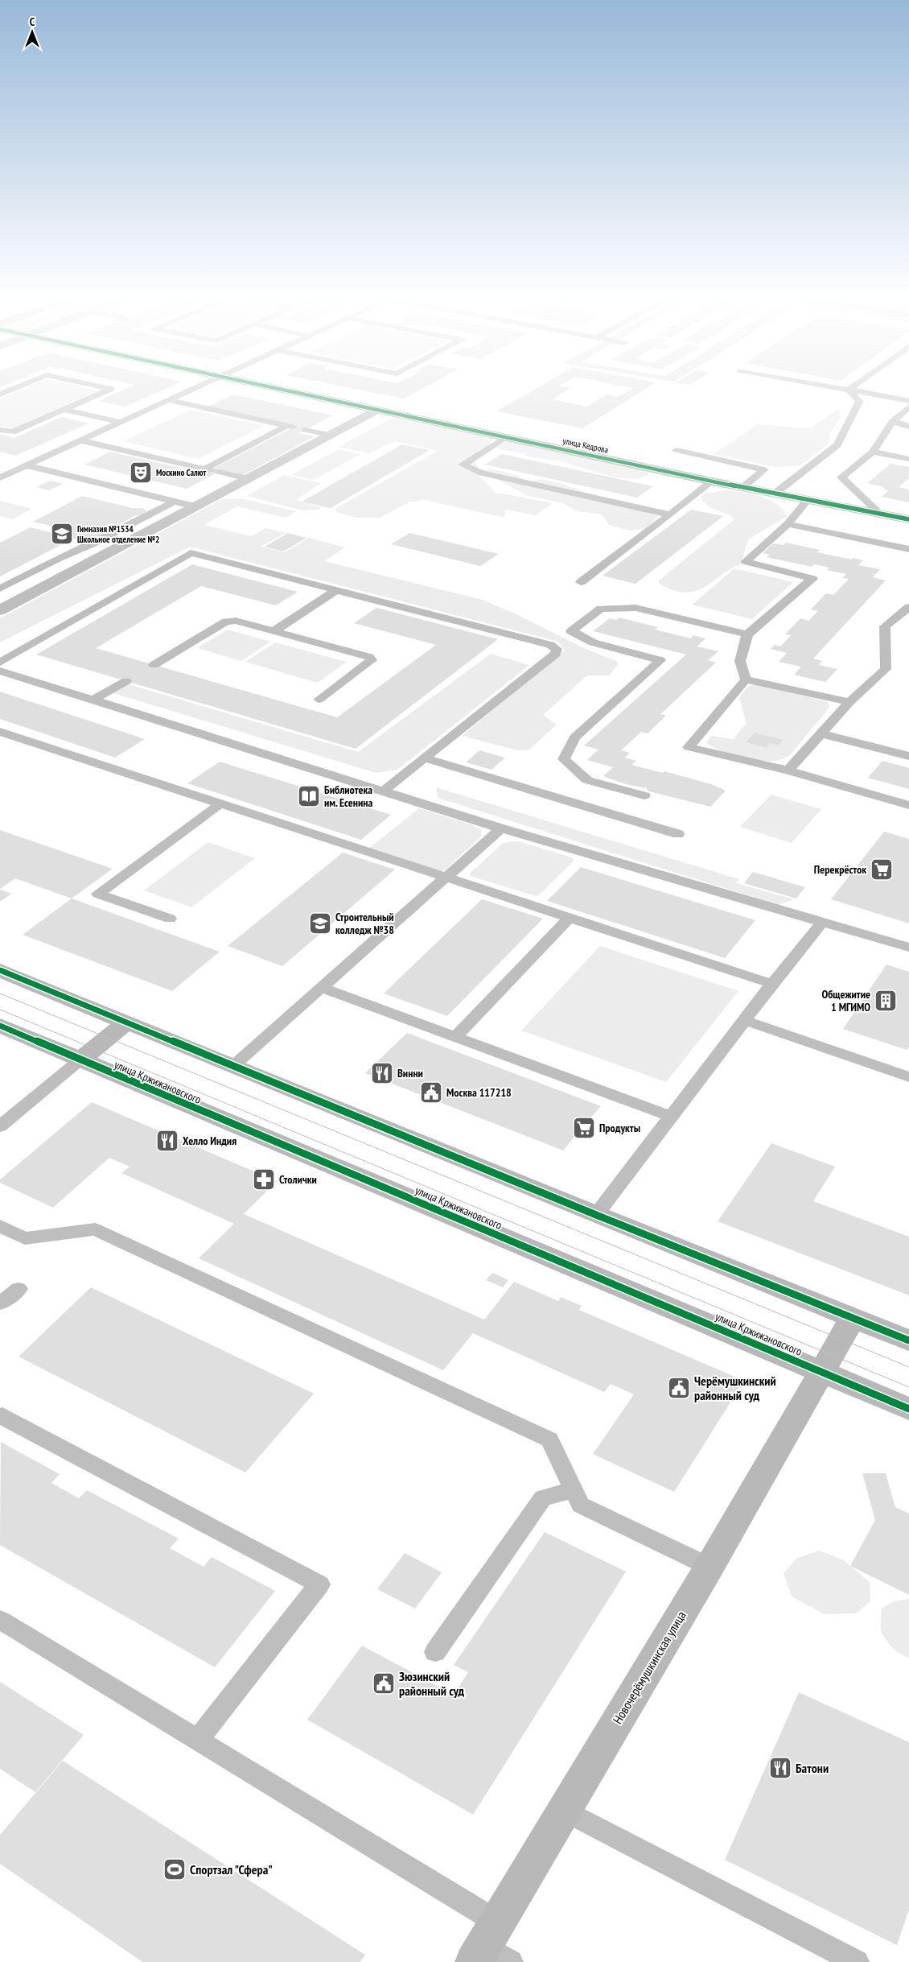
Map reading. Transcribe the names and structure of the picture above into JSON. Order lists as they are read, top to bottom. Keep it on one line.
{"streets":{"street":["улица Кедрова","улица Кржижановского","Новочерёмушкинская улица"]},"crossings":[["улица Кржижановского","Новочерёмушкинская улица"]],"places":{"theatre":["Москино Салют"],"school or university":["Гимназия №1534 Школьное отделение №2","Строительный колледж №38"],"library":["Библиотека им. Есенина"],"supermarket":["Перекрёсток","Продукты"],"building":["Общежитие 1 МГИМО"],"restaurant":["Винни","Хелло Индия","Батони"],"public building":["Москва 117218","Черёмушкинский районный суд","Зюзинский районный суд"],"pharmacy":["Столички"],"sports":["Спортзал \"Сфера\""]},"north":"top"}
